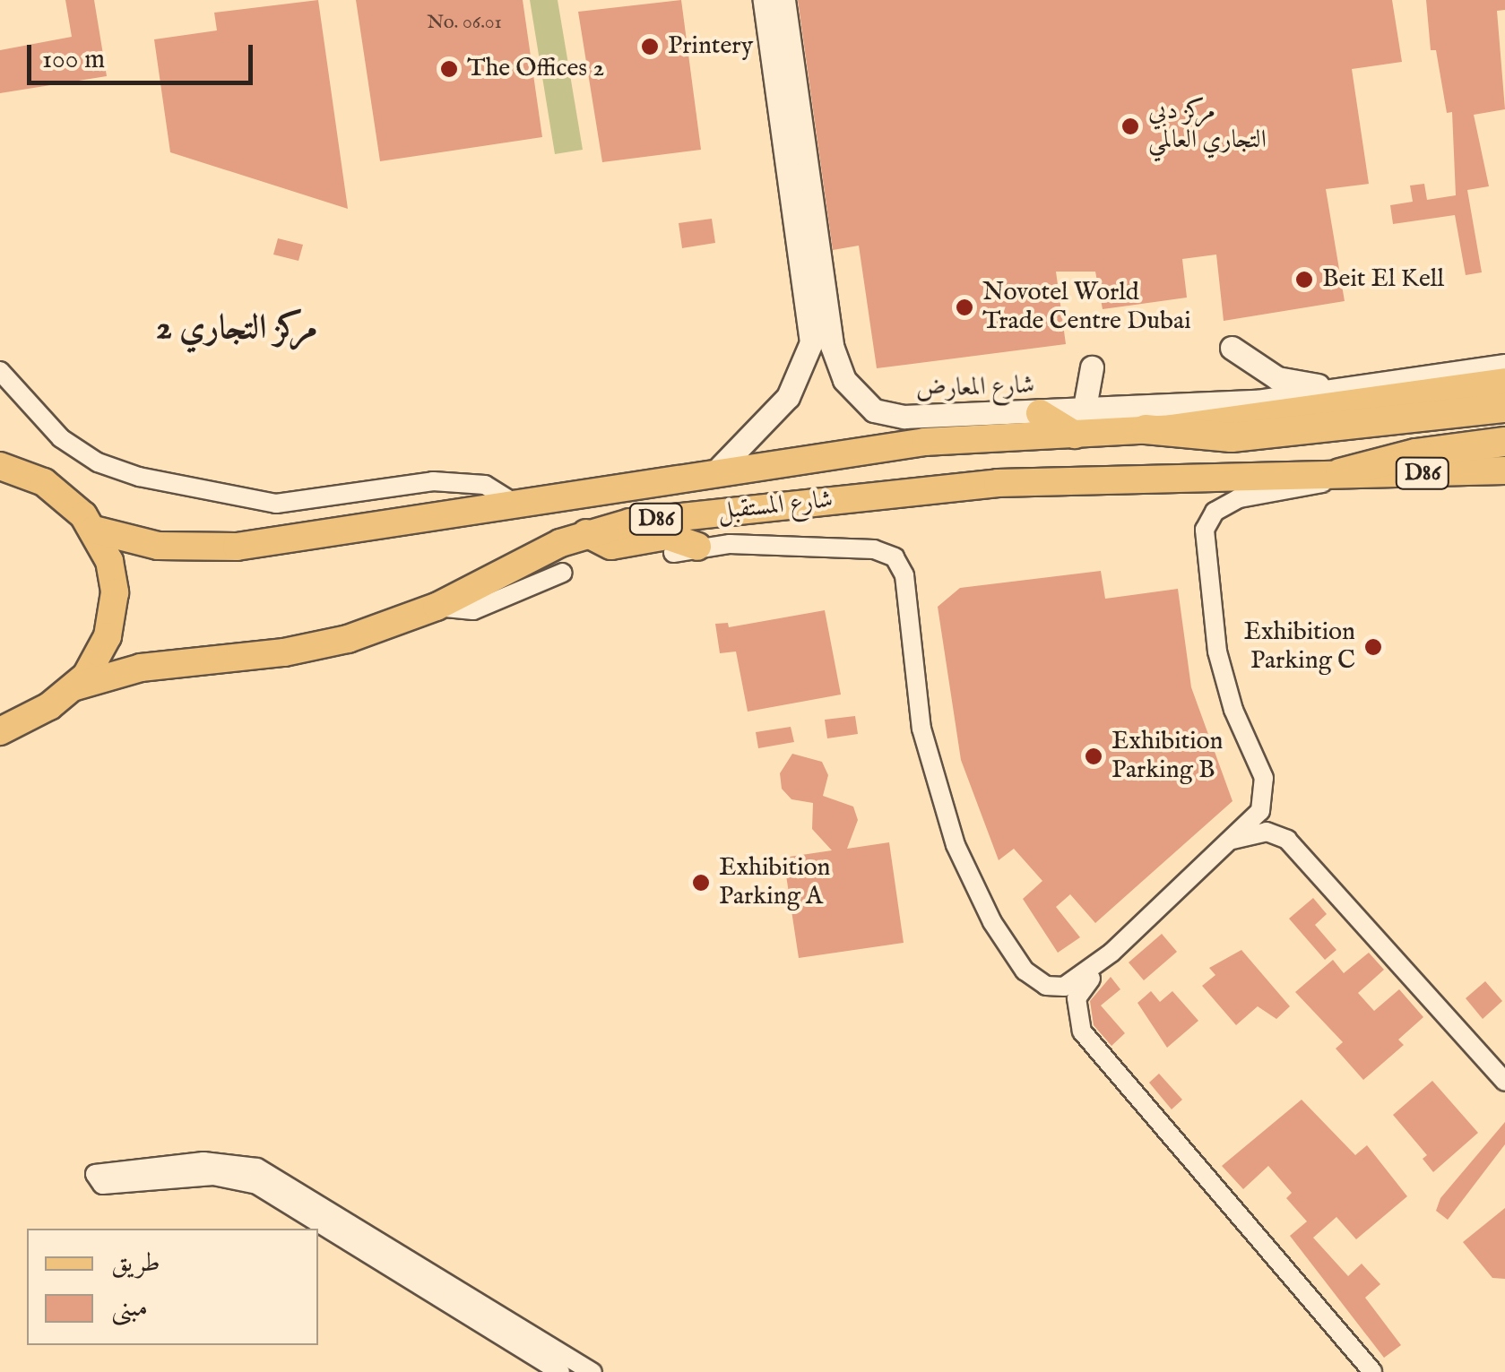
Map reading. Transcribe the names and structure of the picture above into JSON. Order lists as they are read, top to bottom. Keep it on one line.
{"streets":{"main road":["D86","شارع المستقبل"],"street":["شارع المعارض"]},"districts":["مركز التجاري 2"],"places":["Printery","The Offices 2","مركز دبي التجاري العالمي","Beit El Kell","Novotel World Trade Centre Dubai","Exhibition Parking C","Exhibition Parking B","Exhibition Parking A"],"house_numbers":["No. 06.01"],"legend":["طريق","مبنى"],"scale_bar":"100 m"}
